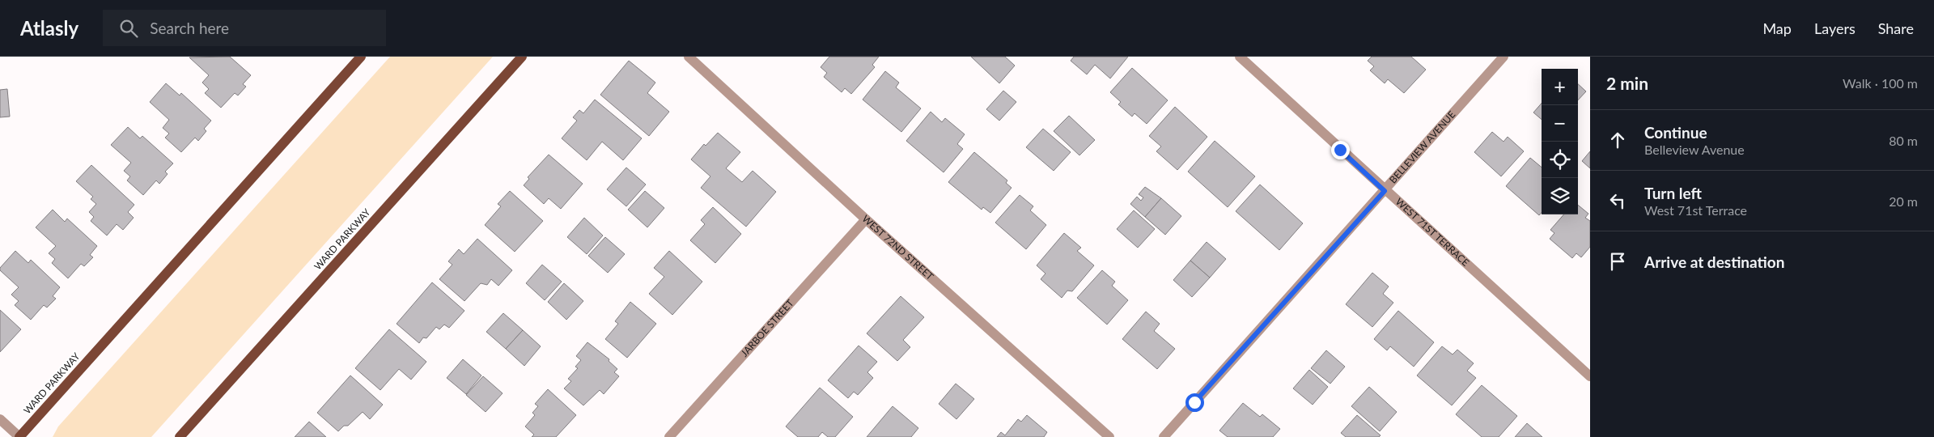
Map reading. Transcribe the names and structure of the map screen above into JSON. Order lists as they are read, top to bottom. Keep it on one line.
{"streets":{"main road":["WARD PARKWAY"],"street":["BELLEVIEW AVENUE","WEST 71ST TERRACE","WEST 72ND STREET","JARBOE STREET"]},"crossings":[["BELLEVIEW AVENUE","WEST 71ST TERRACE"],["WEST 72ND STREET","JARBOE STREET"]],"page":{"header":"Atlasly","search":"Search here","nav":["Map","Layers","Share"],"heading":["2 min","Walk · 100 m"],"map_buttons":["+","−"],"list":[["Continue","Belleview Avenue","80 m"],["Turn left","West 71st Terrace","20 m"],"Arrive at destination"]}}
